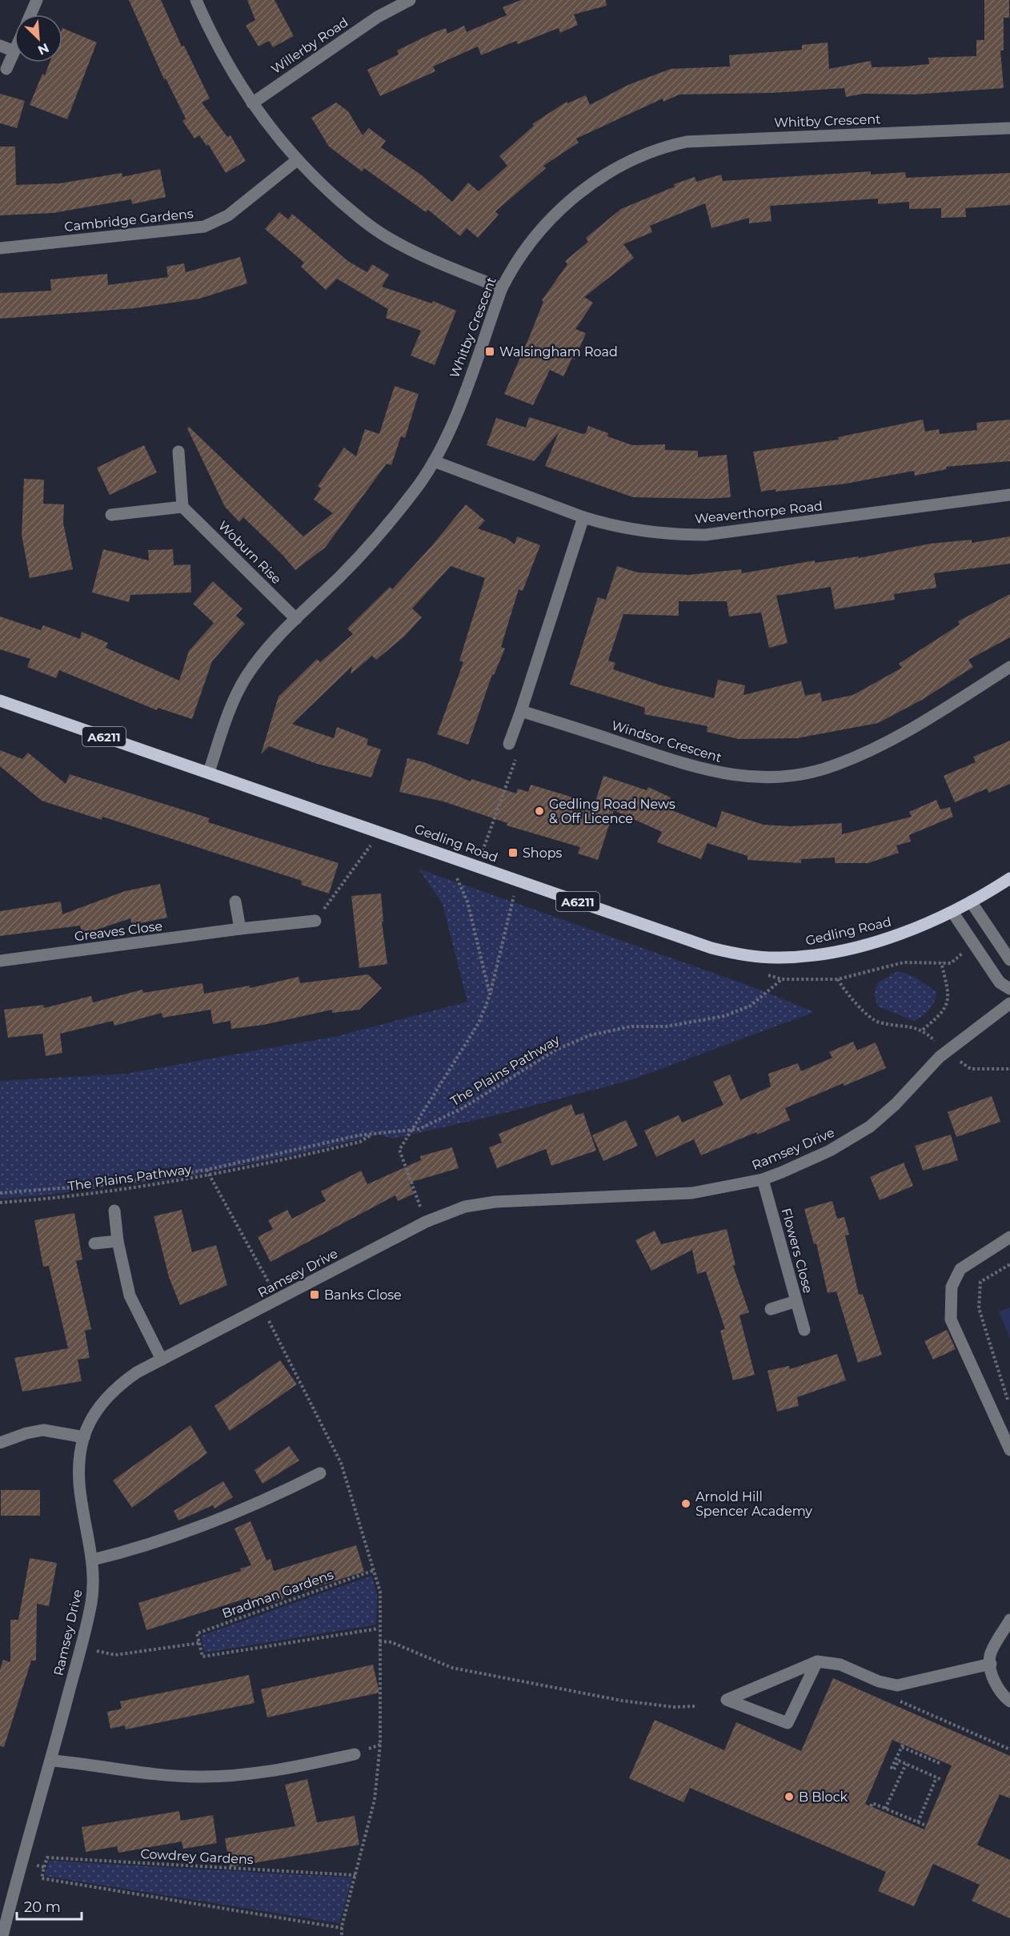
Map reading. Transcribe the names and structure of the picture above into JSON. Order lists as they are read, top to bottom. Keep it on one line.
{"streets":{"main road":["A6211","Gedling Road"],"street":["Willerby Road","Whitby Crescent","Cambridge Gardens","Weaverthorpe Road","Woburn Rise","Windsor Crescent","Greaves Close","Ramsey Drive","Flowers Close"],"path":["The Plains Pathway","Bradman Gardens","Cowdrey Gardens"]},"crossings":[["Whitby Crescent","Weaverthorpe Road"],["Whitby Crescent","Woburn Rise"],["Whitby Crescent","Gedling Road"],["A6211","Gedling Road"],["Ramsey Drive","Flowers Close"]],"places":{"transit":["Walsingham Road","Shops","Banks Close"],"other":["Gedling Road News & Off Licence","Arnold Hill Spencer Academy","B Block"]},"scale_bar":"20 m","north":"bottom right"}
